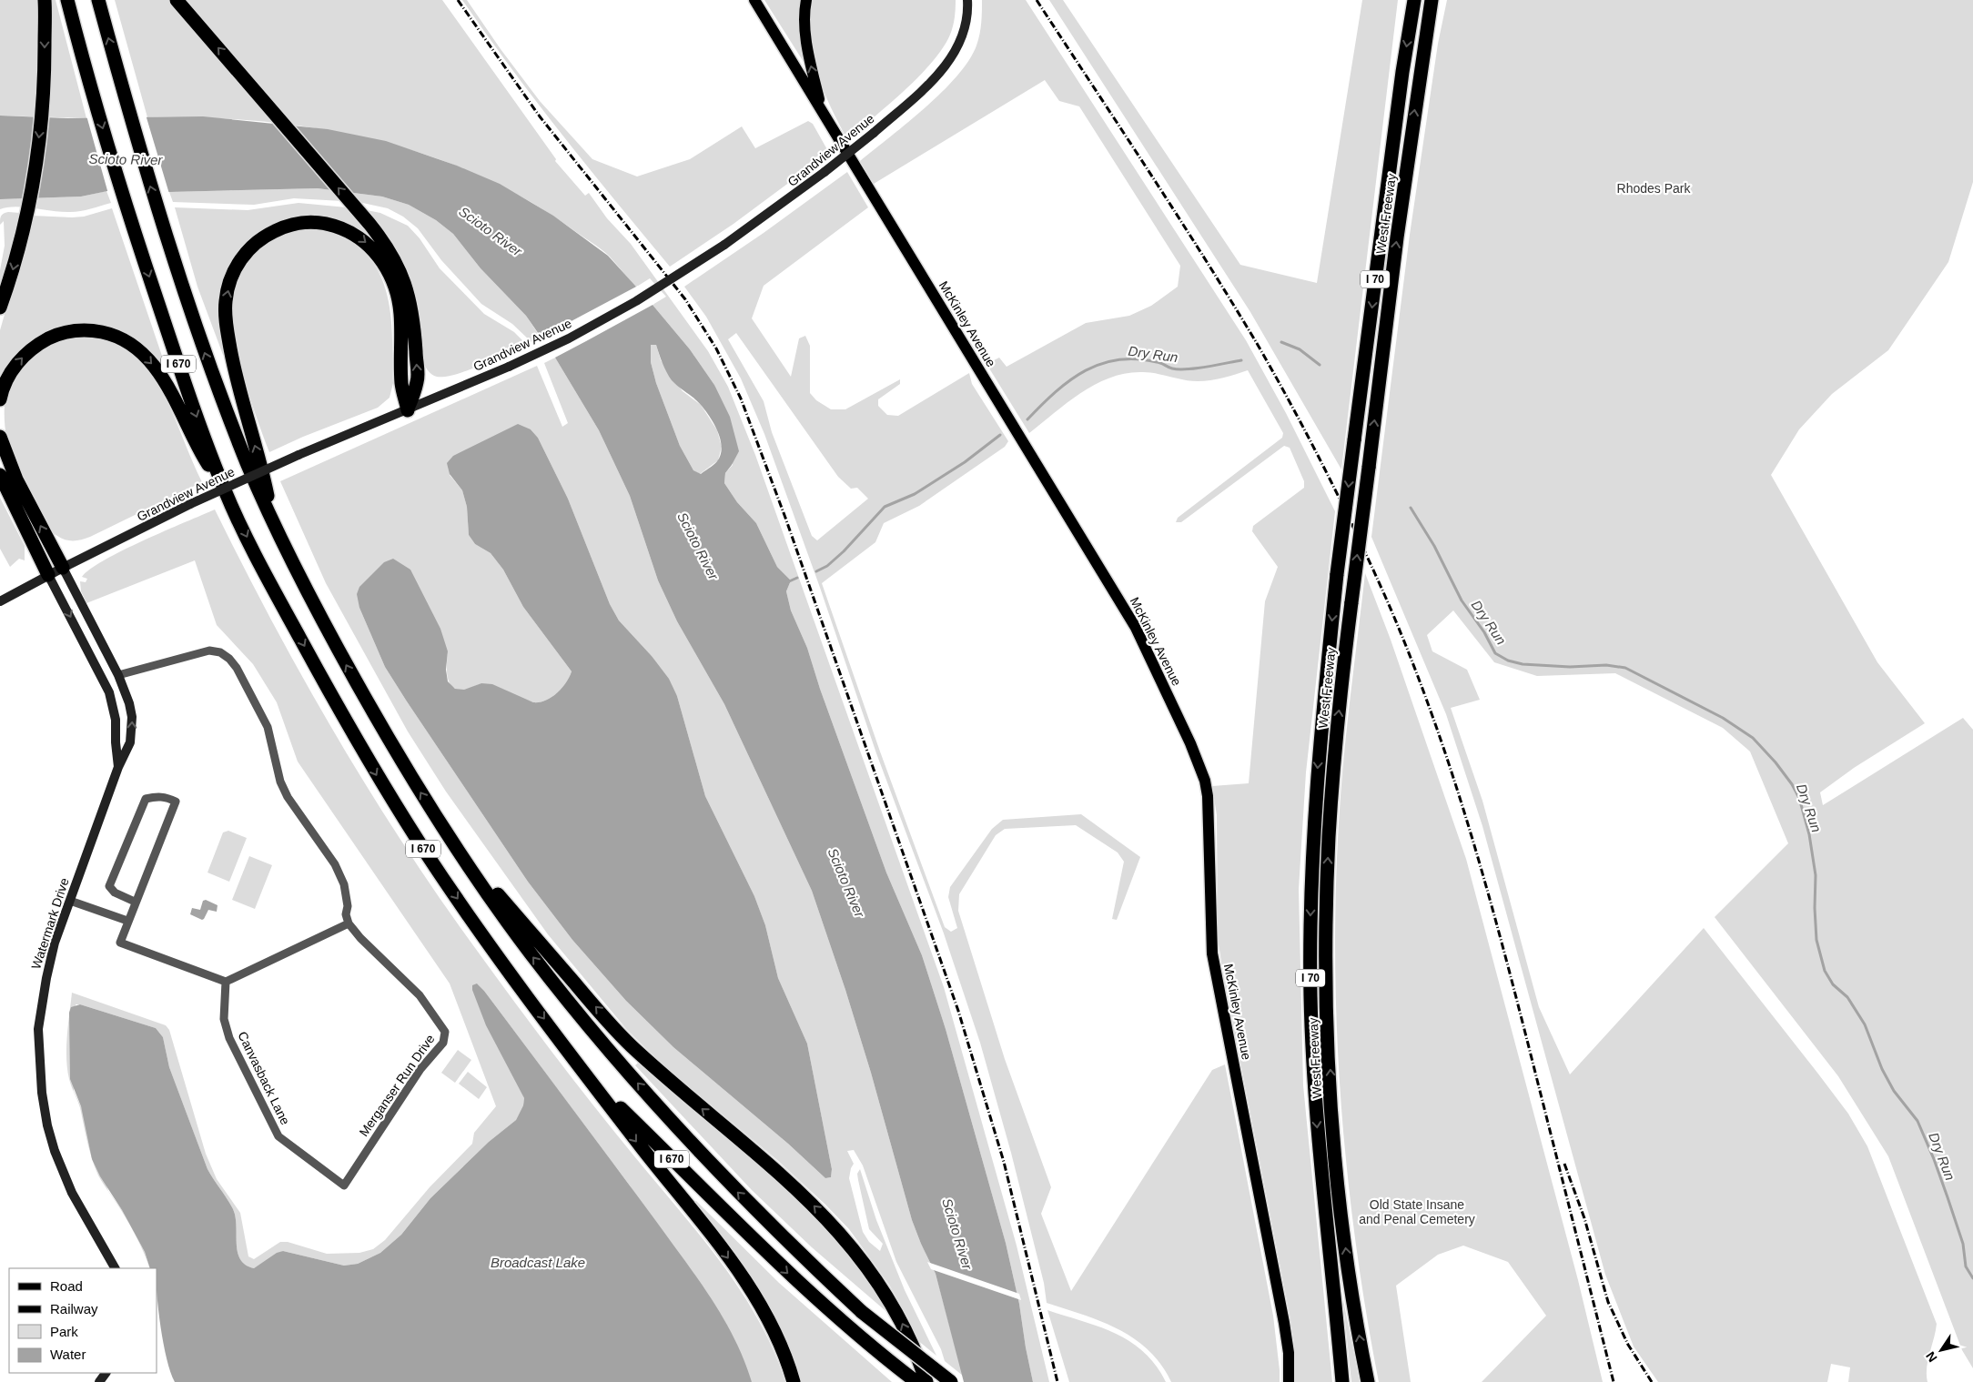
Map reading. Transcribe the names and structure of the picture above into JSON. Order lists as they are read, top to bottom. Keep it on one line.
{"streets":{"highway":["West Freeway","I 70","I 670"],"main road":["Grandview Avenue","McKinley Avenue","Watermark Drive"],"street":["Canvasback Lane","Merganser Run Drive"]},"crossings":[["Grandview Avenue","Watermark Drive"],["Canvasback Lane","Merganser Run Drive"]],"water":["Scioto River","Dry Run","Broadcast Lake"],"parks":["Rhodes Park","Old State Insane and Penal Cemetery"],"legend":["Road","Railway","Park","Water"],"north":"bottom left"}
